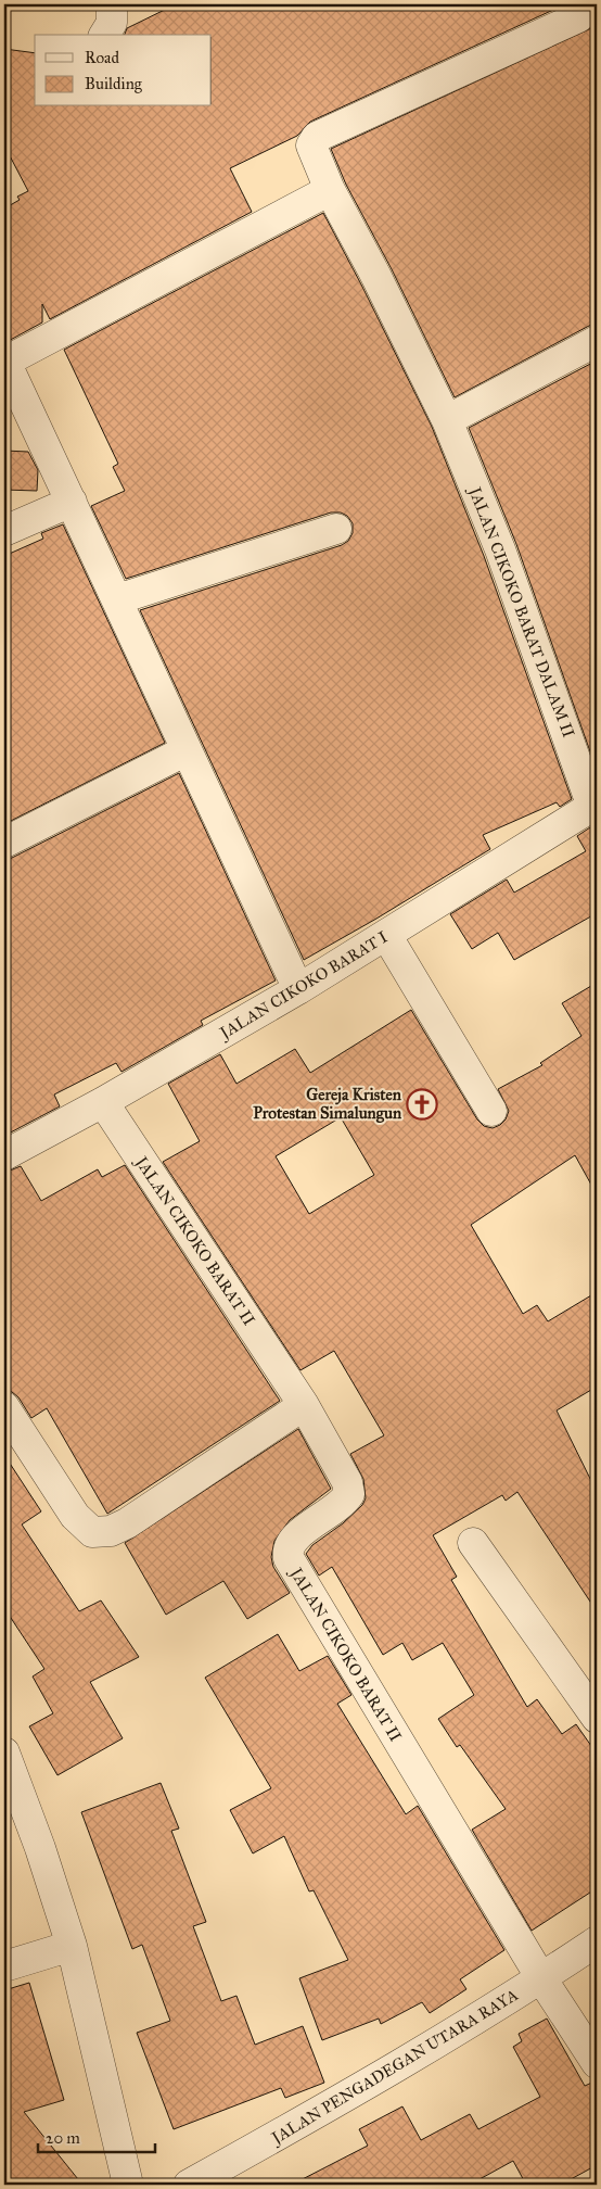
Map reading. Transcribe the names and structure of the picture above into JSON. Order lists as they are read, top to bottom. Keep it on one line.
{"streets":{"street":["JALAN CIKOKO BARAT DALAM II","JALAN CIKOKO BARAT I","JALAN CIKOKO BARAT II","JALAN PENGADEGAN UTARA RAYA"]},"crossings":[["JALAN CIKOKO BARAT DALAM II","JALAN CIKOKO BARAT I"],["JALAN CIKOKO BARAT I","JALAN CIKOKO BARAT II"],["JALAN CIKOKO BARAT II","JALAN PENGADEGAN UTARA RAYA"]],"places":{"church":["Gereja Kristen Protestan Simalungun"]},"legend":["Road","Building"],"scale_bar":"20 m"}
